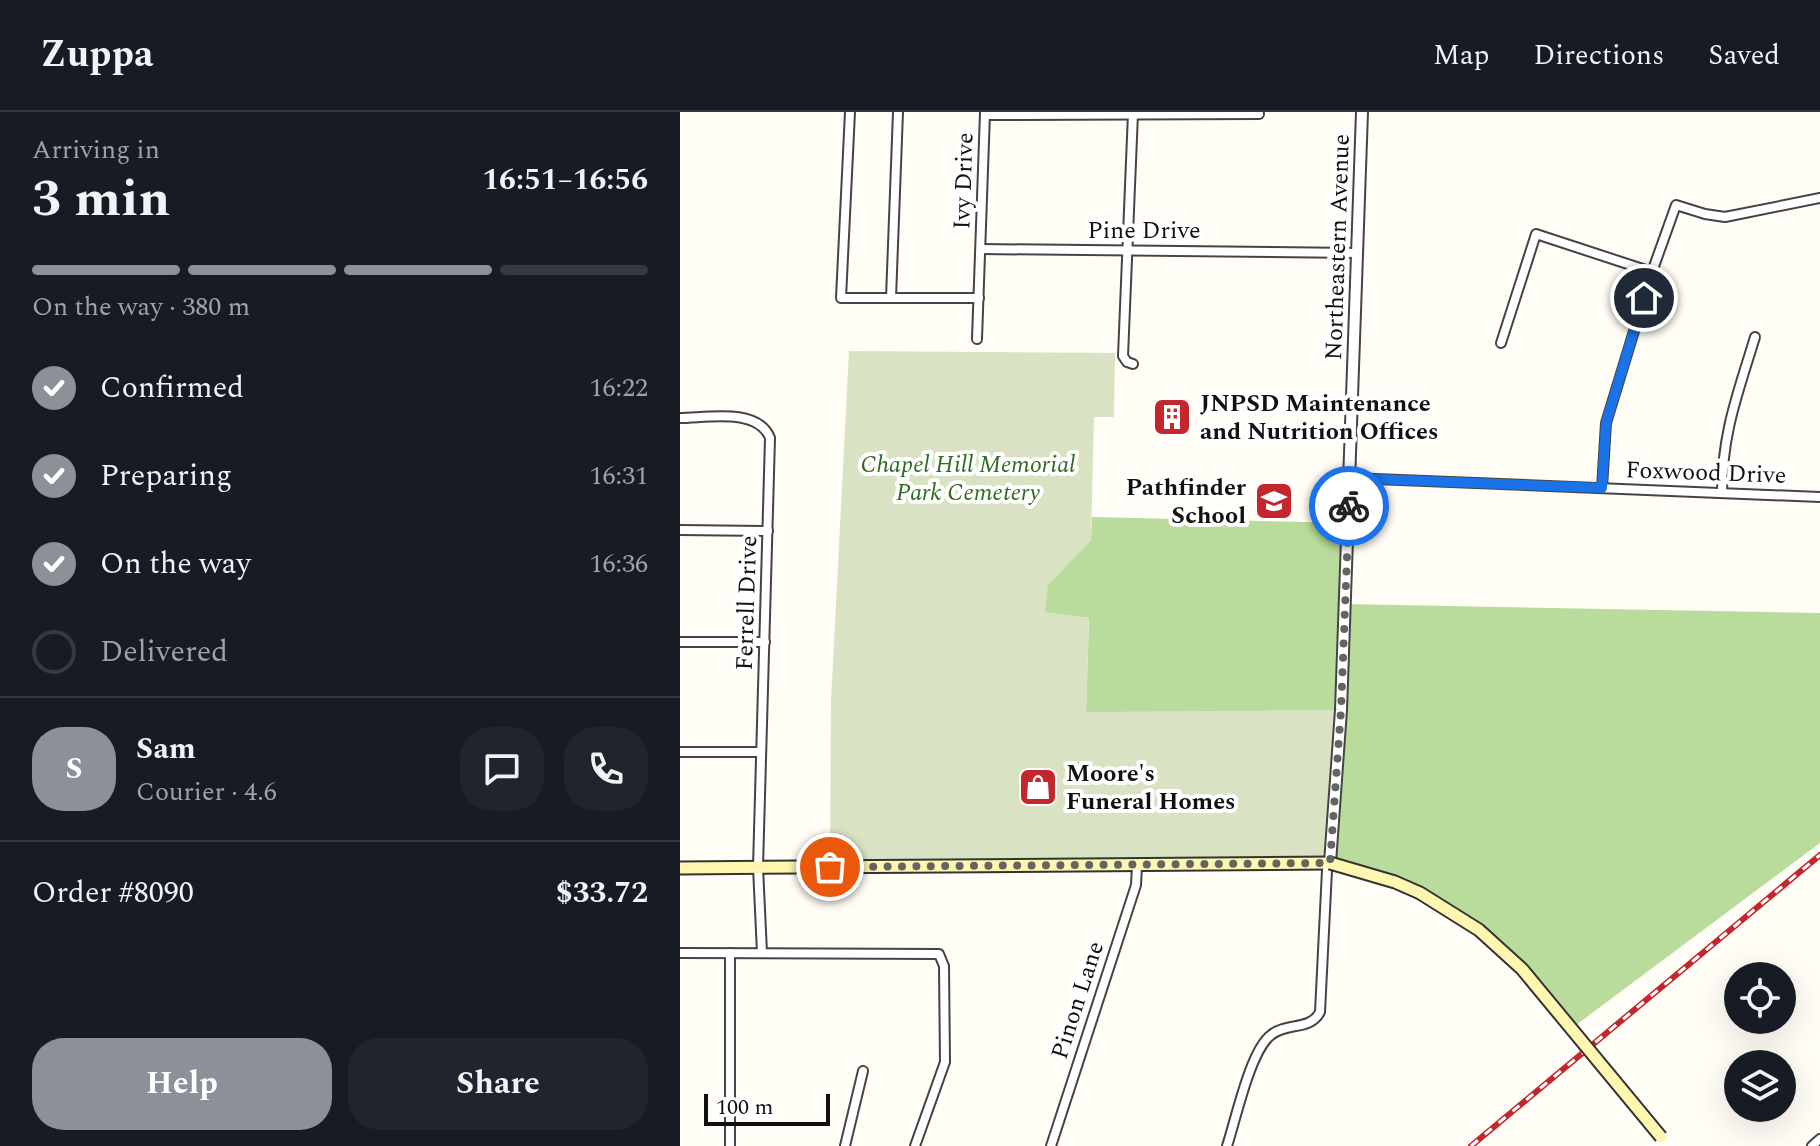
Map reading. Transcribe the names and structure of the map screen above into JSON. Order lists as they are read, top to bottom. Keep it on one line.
{"streets":{"street":["Ivy Drive","Pine Drive","Northeastern Avenue","Foxwood Drive","Ferrell Drive","Pinon Lane"]},"crossings":[["Ivy Drive","Pine Drive"],["Pine Drive","Northeastern Avenue"],["Northeastern Avenue","Foxwood Drive"]],"parks":["Chapel Hill Memorial Park Cemetery"],"places":{"building":["JNPSD Maintenance and Nutrition Offices"],"school or university":["Pathfinder School"],"shop":["Moore's Funeral Homes"]},"scale_bar":"100 m","page":{"header":"Zuppa","nav":["Map","Directions","Saved"],"heading":["3 min","Arriving in","16:51–16:56"],"panel":["Sam","Courier · 4.6","Order #8090","$33.72"],"bar":"On the way · 380 m","list":[["Confirmed","16:22"],["Preparing","16:31"],["On the way","16:36"],"Delivered"],"round":"S","buttons":["Help","Share"],"scale":"100 m"}}
